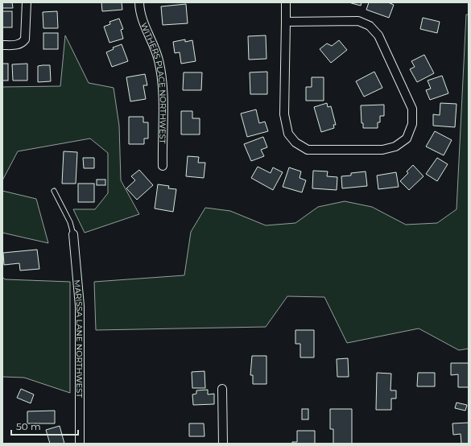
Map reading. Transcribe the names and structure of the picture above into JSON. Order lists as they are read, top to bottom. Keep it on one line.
{"streets":{"street":["WITHERS PLACE NORTHWEST","MARISSA LANE NORTHWEST"]},"scale_bar":"50 m"}
